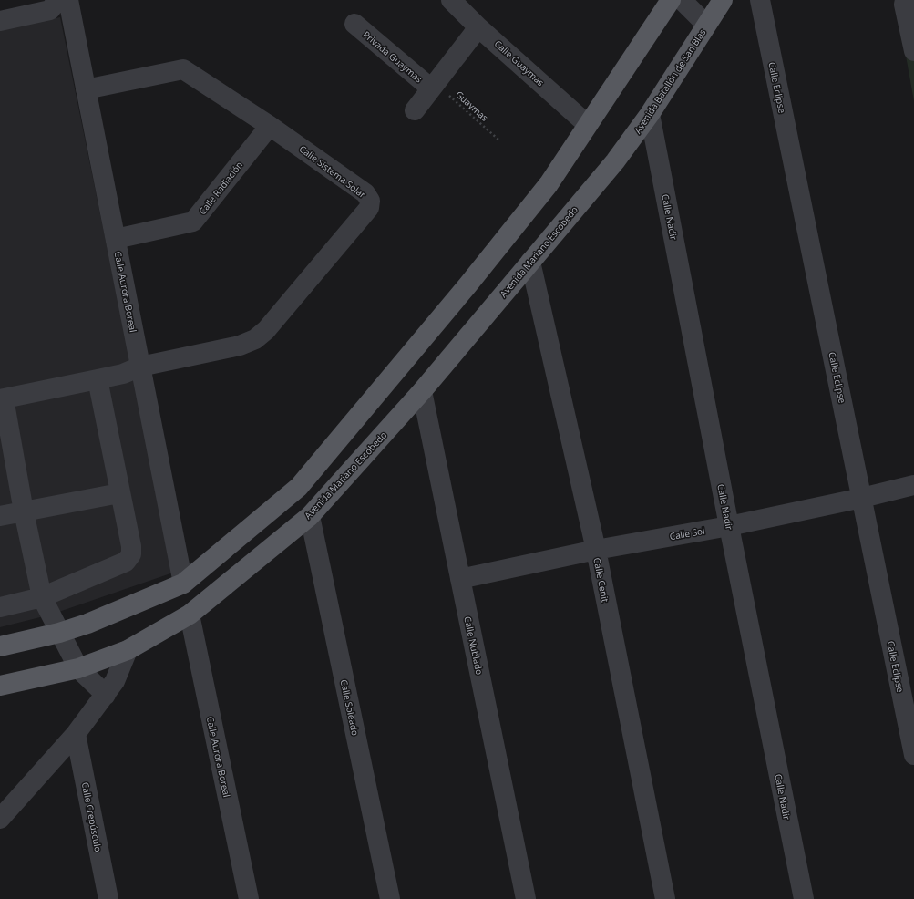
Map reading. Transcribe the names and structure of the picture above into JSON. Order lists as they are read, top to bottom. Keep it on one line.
{"streets":{"main road":["Avenida Batallón de San Blas","Avenida Mariano Escobedo"],"street":["Privada Guaymas","Calle Guaymas","Calle Eclipse","Calle Sistema Solar","Calle Radiación","Calle Nadir","Calle Aurora Boreal","Calle Sol","Calle Cenit","Calle Nublado","Calle Soleado","Calle Crepúsculo"],"path":["Guaymas"]},"crossings":[["Privada Guaymas","Calle Guaymas"],["Privada Guaymas","Guaymas"],["Avenida Batallón de San Blas","Calle Nadir"],["Avenida Batallón de San Blas","Avenida Mariano Escobedo"],["Calle Eclipse","Calle Sol"],["Calle Sistema Solar","Calle Radiación"],["Calle Sistema Solar","Calle Aurora Boreal"],["Calle Radiación","Calle Aurora Boreal"],["Calle Nadir","Calle Sol"],["Avenida Mariano Escobedo","Calle Aurora Boreal"],["Avenida Mariano Escobedo","Calle Cenit"],["Avenida Mariano Escobedo","Calle Nublado"],["Avenida Mariano Escobedo","Calle Soleado"],["Calle Sol","Calle Cenit"],["Calle Sol","Calle Nublado"]]}
